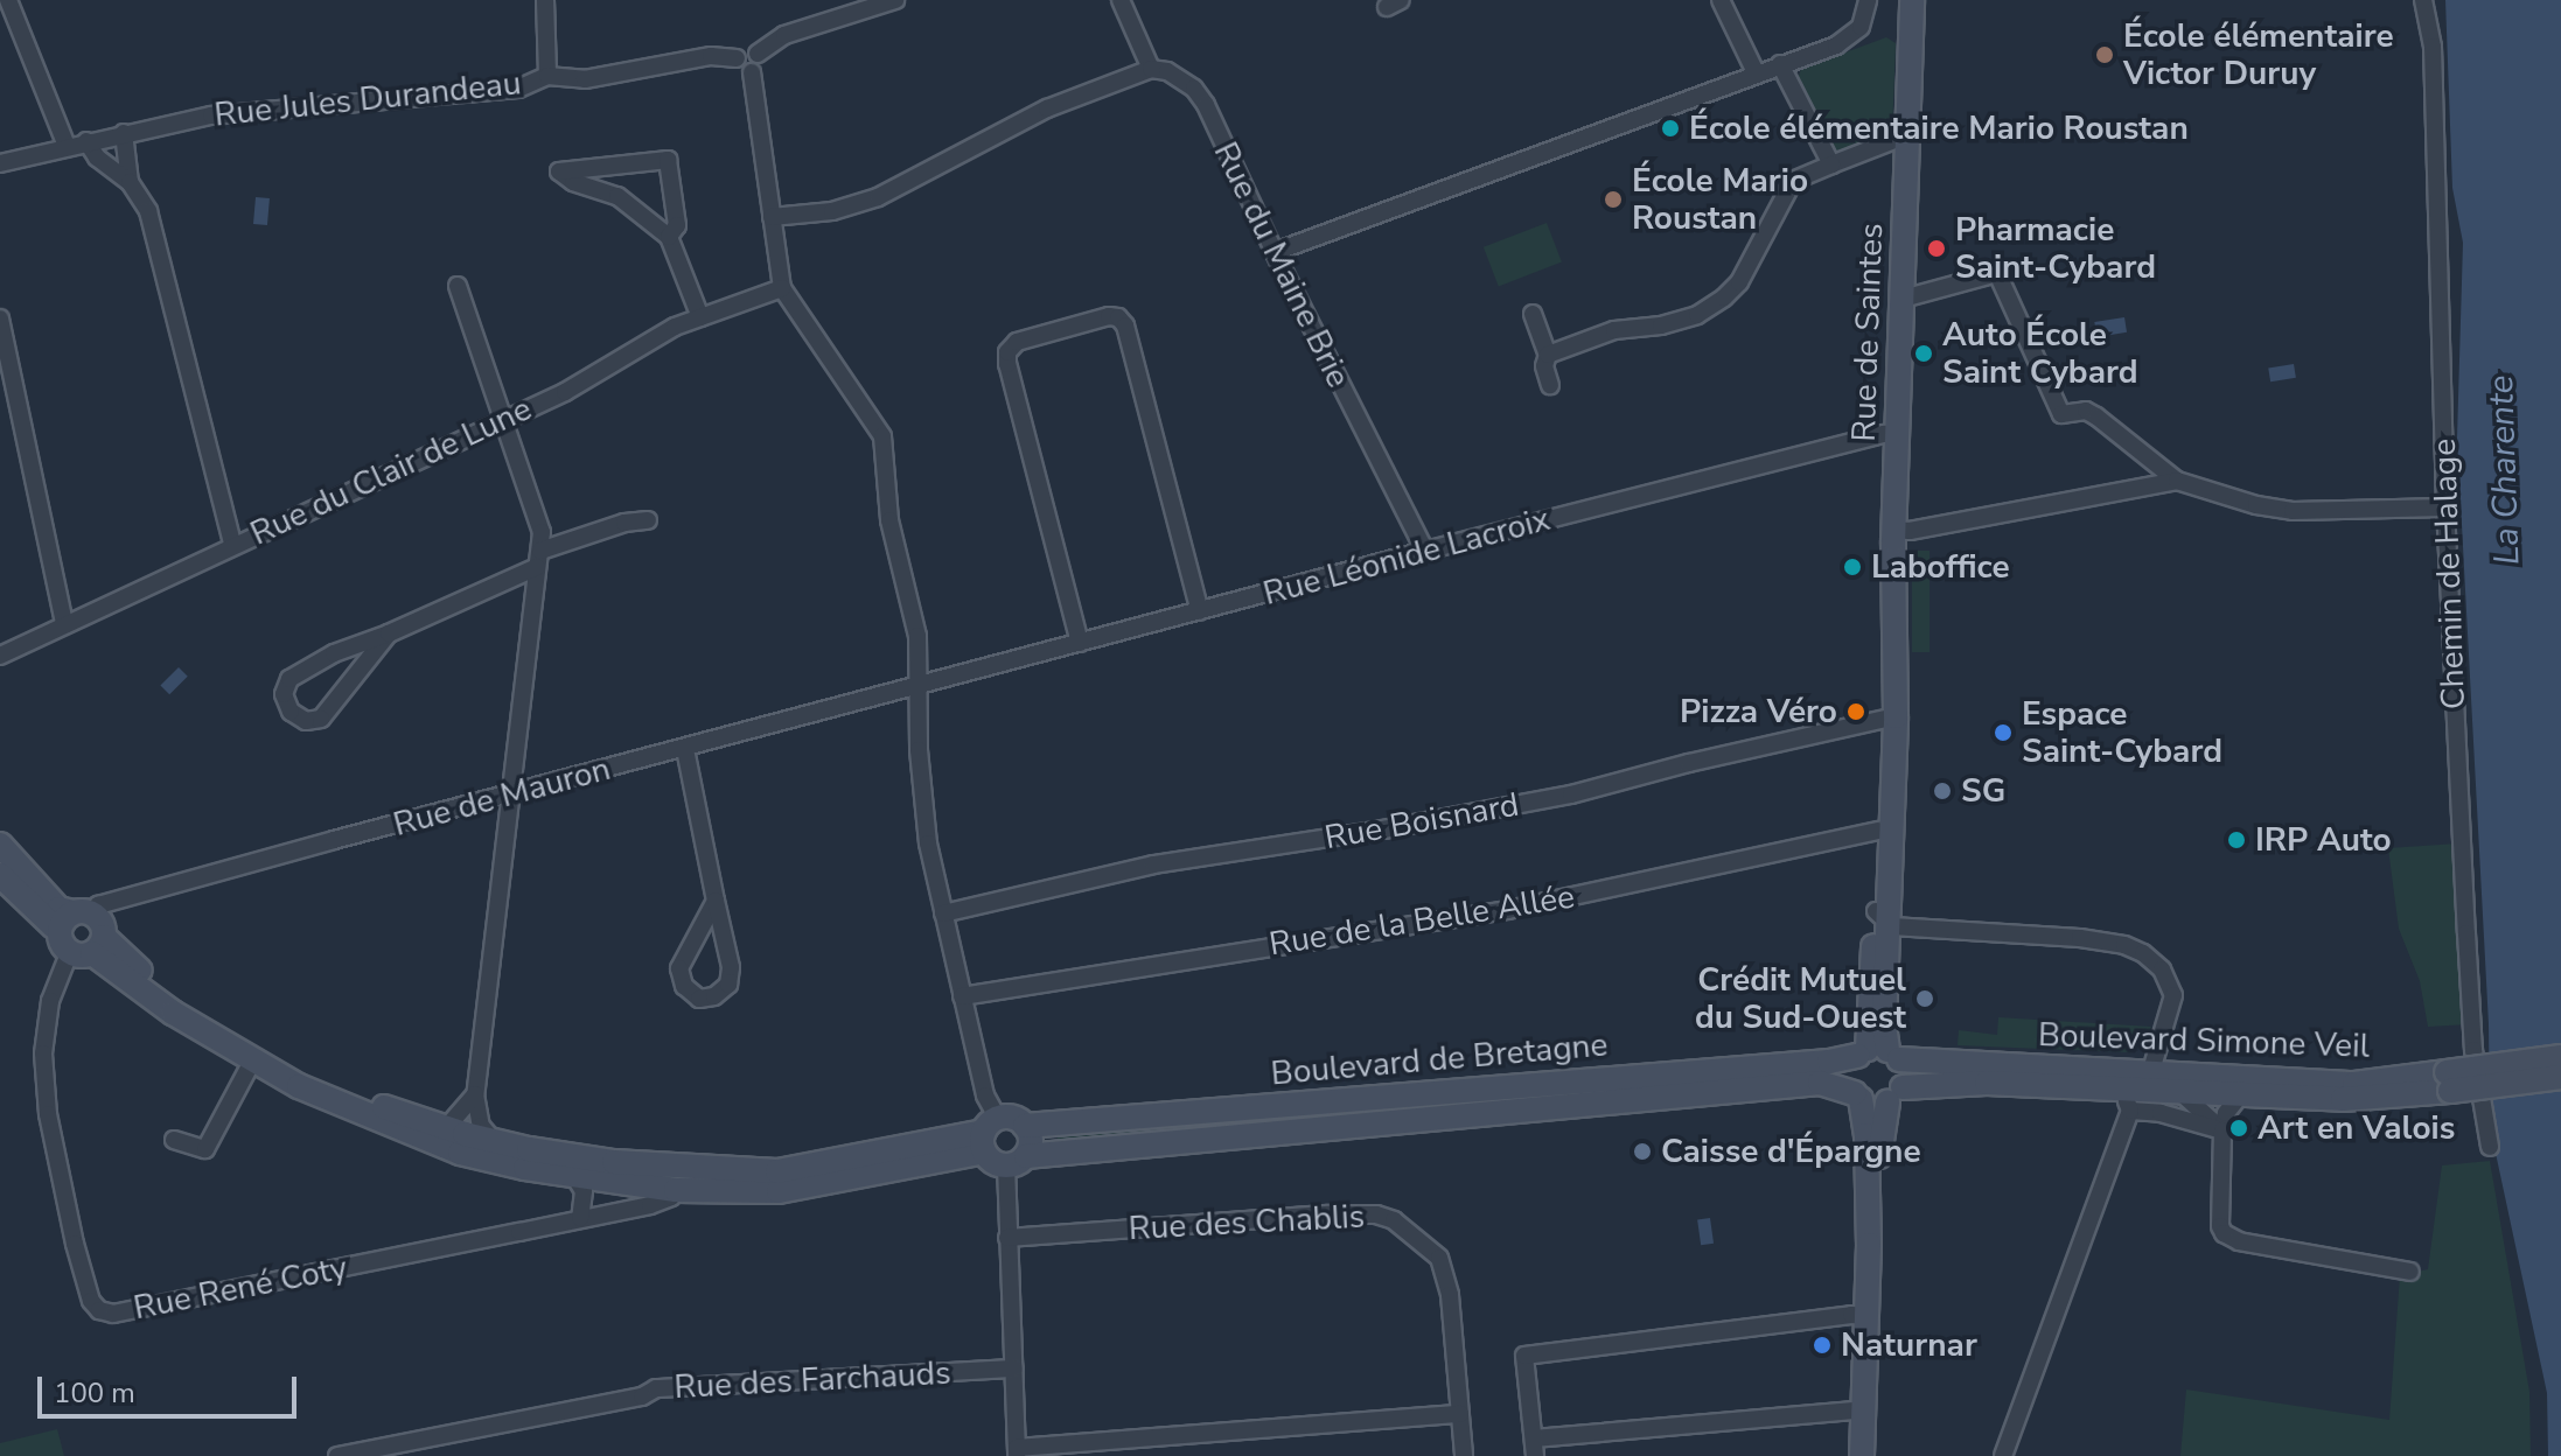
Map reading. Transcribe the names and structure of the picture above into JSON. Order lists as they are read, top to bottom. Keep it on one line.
{"streets":{"main road":["Rue de Saintes","Boulevard Simone Veil","Boulevard de Bretagne"],"street":["Rue Jules Durandeau","Rue du Maine Brie","Rue du Clair de Lune","Rue Léonide Lacroix","Chemin de Halage","Rue de Mauron","Rue Boisnard","Rue de la Belle Allée","Rue des Chablis","Rue René Coty","Rue des Farchauds"]},"crossings":[["Rue du Maine Brie","Rue Léonide Lacroix"],["Rue de Saintes","Rue Léonide Lacroix"],["Rue de Saintes","Rue Boisnard"],["Rue de Saintes","Rue de la Belle Allée"],["Rue de Saintes","Boulevard Simone Veil"],["Rue de Saintes","Boulevard de Bretagne"],["Rue Léonide Lacroix","Rue de Mauron"],["Rue de Mauron","Rue René Coty"],["Boulevard Simone Veil","Boulevard de Bretagne"]],"water":["La Charente"],"places":["École élémentaire Victor Duruy","École élémentaire Mario Roustan","École Mario Roustan","Pharmacie Saint-Cybard","Auto École Saint Cybard","Laboffice","Pizza Véro","Espace Saint-Cybard","SG","IRP Auto","Crédit Mutuel du Sud-Ouest","Art en Valois","Caisse d'Épargne","Naturnar"],"scale_bar":"100 m"}
